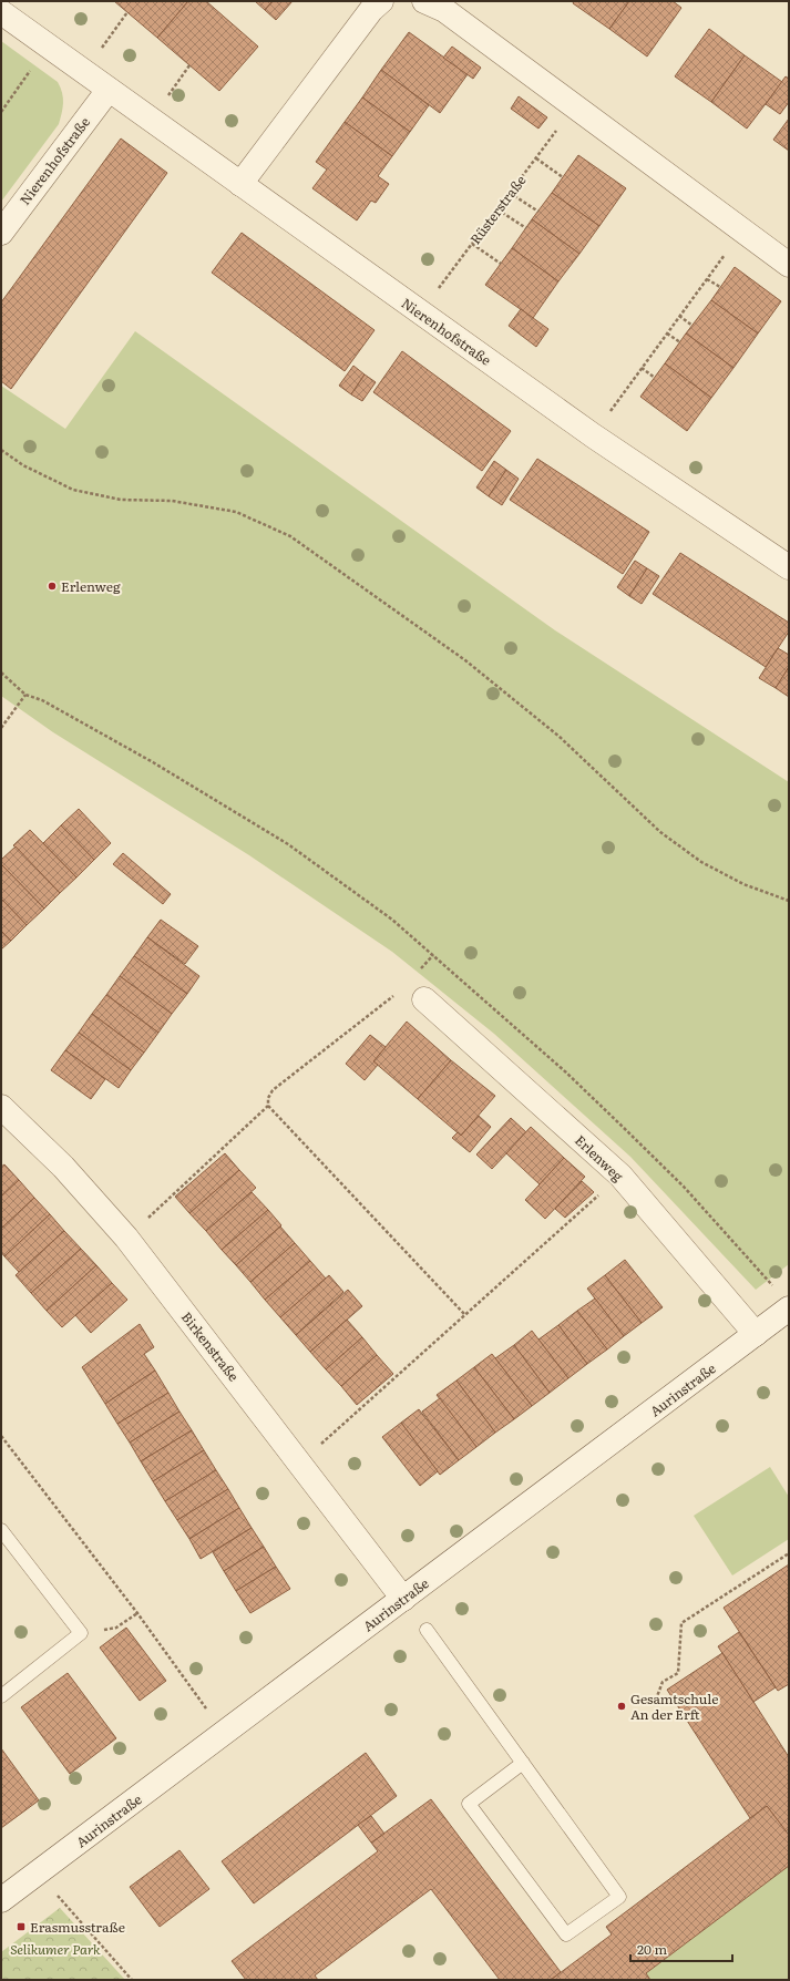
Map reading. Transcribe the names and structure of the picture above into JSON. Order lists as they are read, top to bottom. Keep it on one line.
{"streets":{"street":["Nierenhofstraße","Erlenweg","Birkenstraße","Aurinstraße"],"path":["Rüsterstraße"]},"crossings":[["Nierenhofstraße","Rüsterstraße"],["Erlenweg","Aurinstraße"],["Birkenstraße","Aurinstraße"]],"parks":["Selikumer Park"],"places":{"other":["Erlenweg","Gesamtschule An der Erft"],"transit":["Erasmusstraße"]},"scale_bar":"20 m"}
